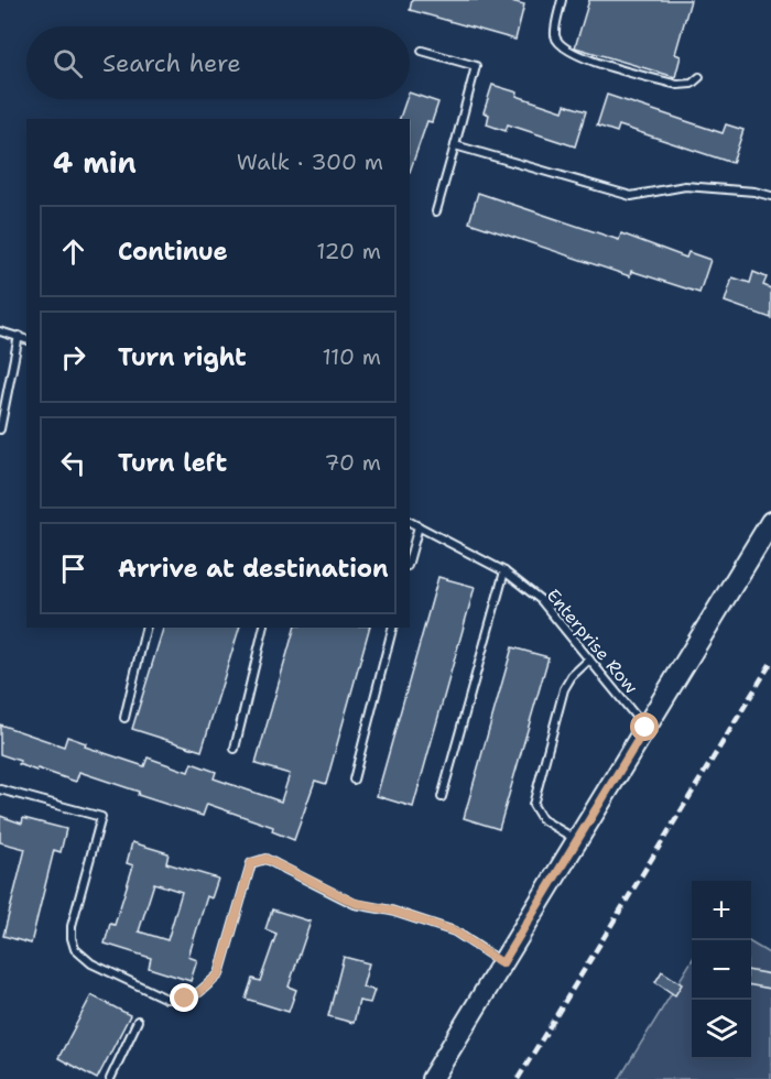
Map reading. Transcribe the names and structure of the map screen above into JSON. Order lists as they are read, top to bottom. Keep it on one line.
{"streets":{"lane":["Enterprise Row"]},"page":{"search":"Search here","heading":["4 min","Walk · 300 m"],"list":[["Continue","120 m"],["Turn right","110 m"],["Turn left","70 m"],"Arrive at destination"],"map_buttons":["+","−"]}}
